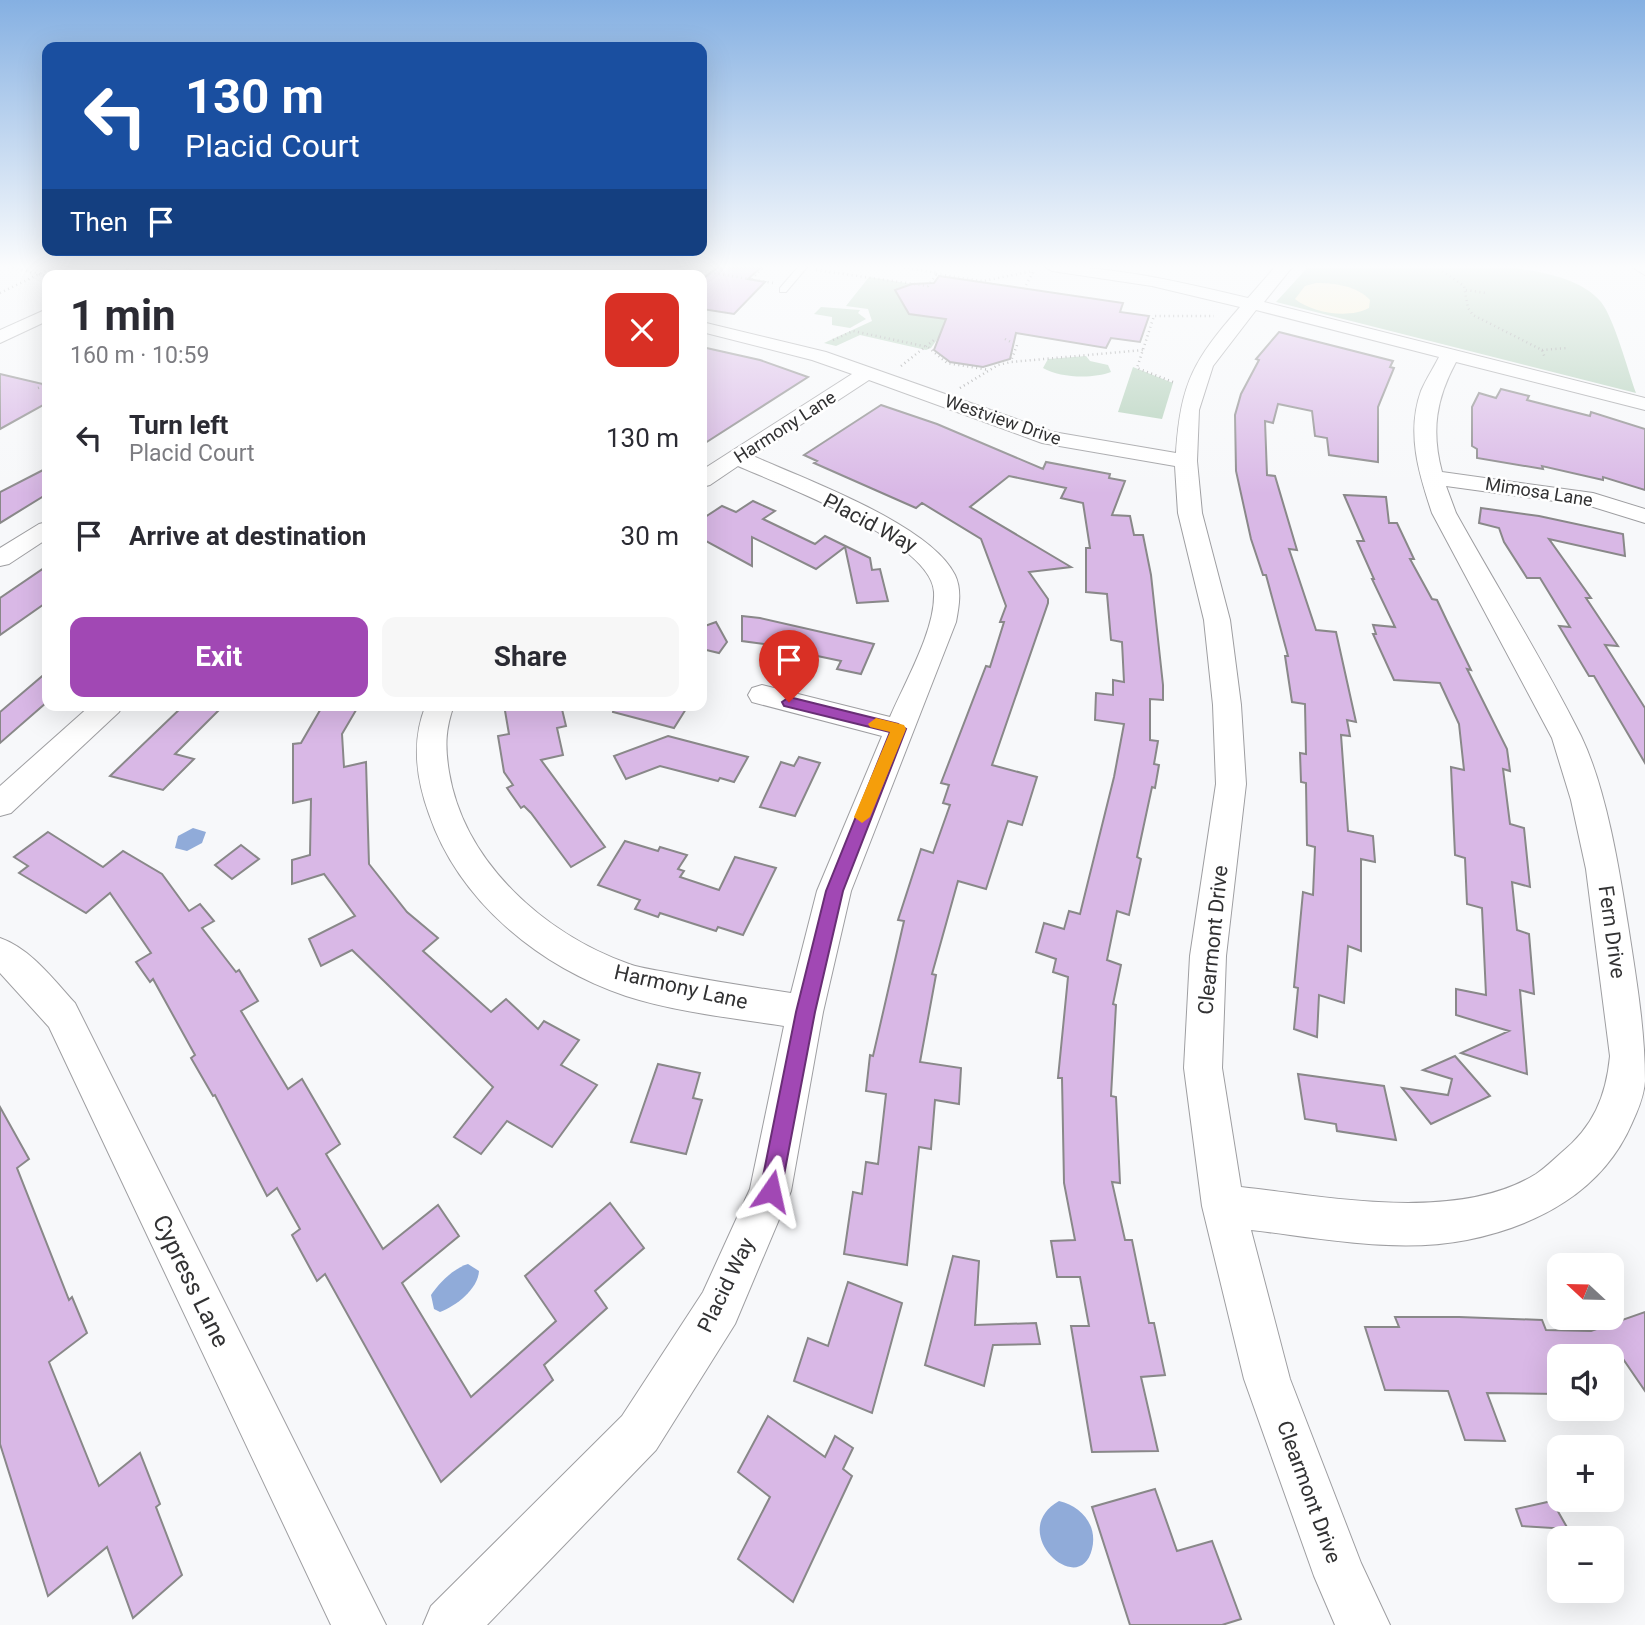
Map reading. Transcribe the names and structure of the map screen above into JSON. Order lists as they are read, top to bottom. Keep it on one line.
{"streets":{"street":["Westview Drive","Harmony Lane","Mimosa Lane","Placid Way","Fern Drive","Clearmont Drive","Cypress Lane"]},"crossings":[["Westview Drive","Harmony Lane"],["Westview Drive","Clearmont Drive"],["Harmony Lane","Placid Way"],["Mimosa Lane","Fern Drive"],["Fern Drive","Clearmont Drive"]],"north":"left","page":{"turn":["130 m","Placid Court"],"then":"Then","heading":["1 min","160 m · 10:59"],"list":[{"name":"Turn left","note":"Placid Court","value":"130 m"},{"name":"Arrive at destination","value":"30 m"}],"buttons":["Exit","Share"],"map_buttons":["+","−"]}}
